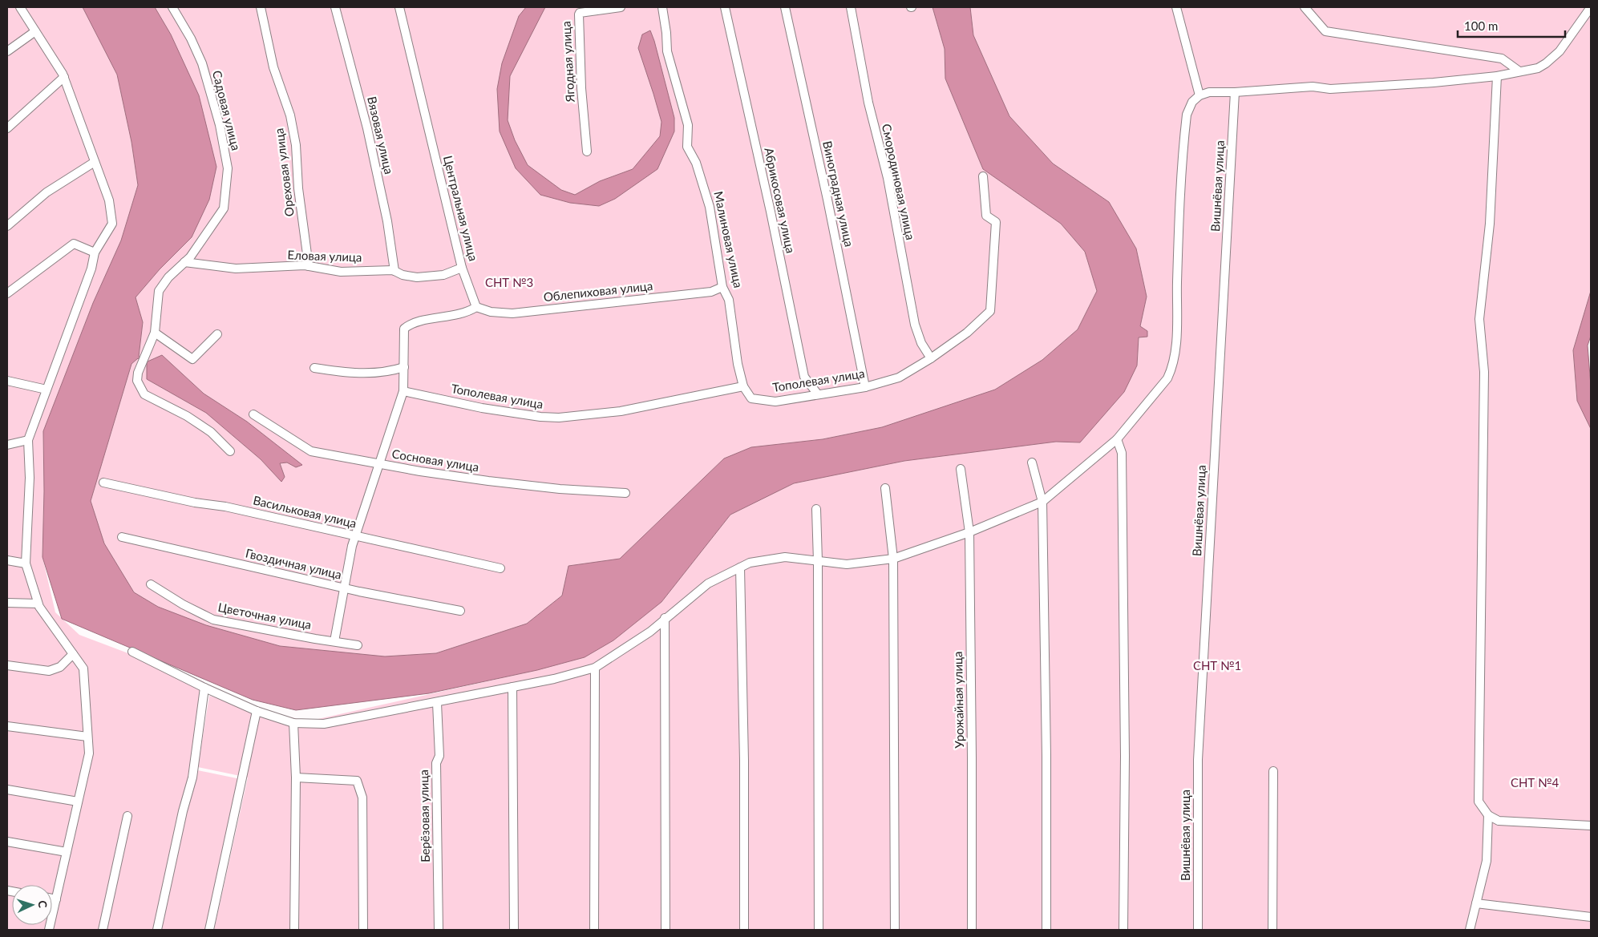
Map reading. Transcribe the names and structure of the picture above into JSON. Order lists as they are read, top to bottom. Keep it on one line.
{"streets":{"street":["Ягодная улица","Садовая улица","Вязовая улица","Ореховая улица","Смородиновая улица","Вишнёвая улица","Виноградная улица","Абрикосовая улица","Центральная улица","Малиновая улица","Еловая улица","Облепиховая улица","Тополевая улица","Сосновая улица","Васильковая улица","Гвоздичная улица","Цветочная улица","Урожайная улица","Берёзовая улица"]},"crossings":[["Садовая улица","Еловая улица"],["Вязовая улица","Еловая улица"],["Ореховая улица","Еловая улица"],["Смородиновая улица","Тополевая улица"],["Виноградная улица","Тополевая улица"],["Абрикосовая улица","Тополевая улица"],["Центральная улица","Еловая улица"],["Центральная улица","Облепиховая улица"],["Малиновая улица","Облепиховая улица"],["Малиновая улица","Тополевая улица"]],"parks":["СНТ №3","СНТ №1","СНТ №4"],"scale_bar":"100 m","north":"right"}
